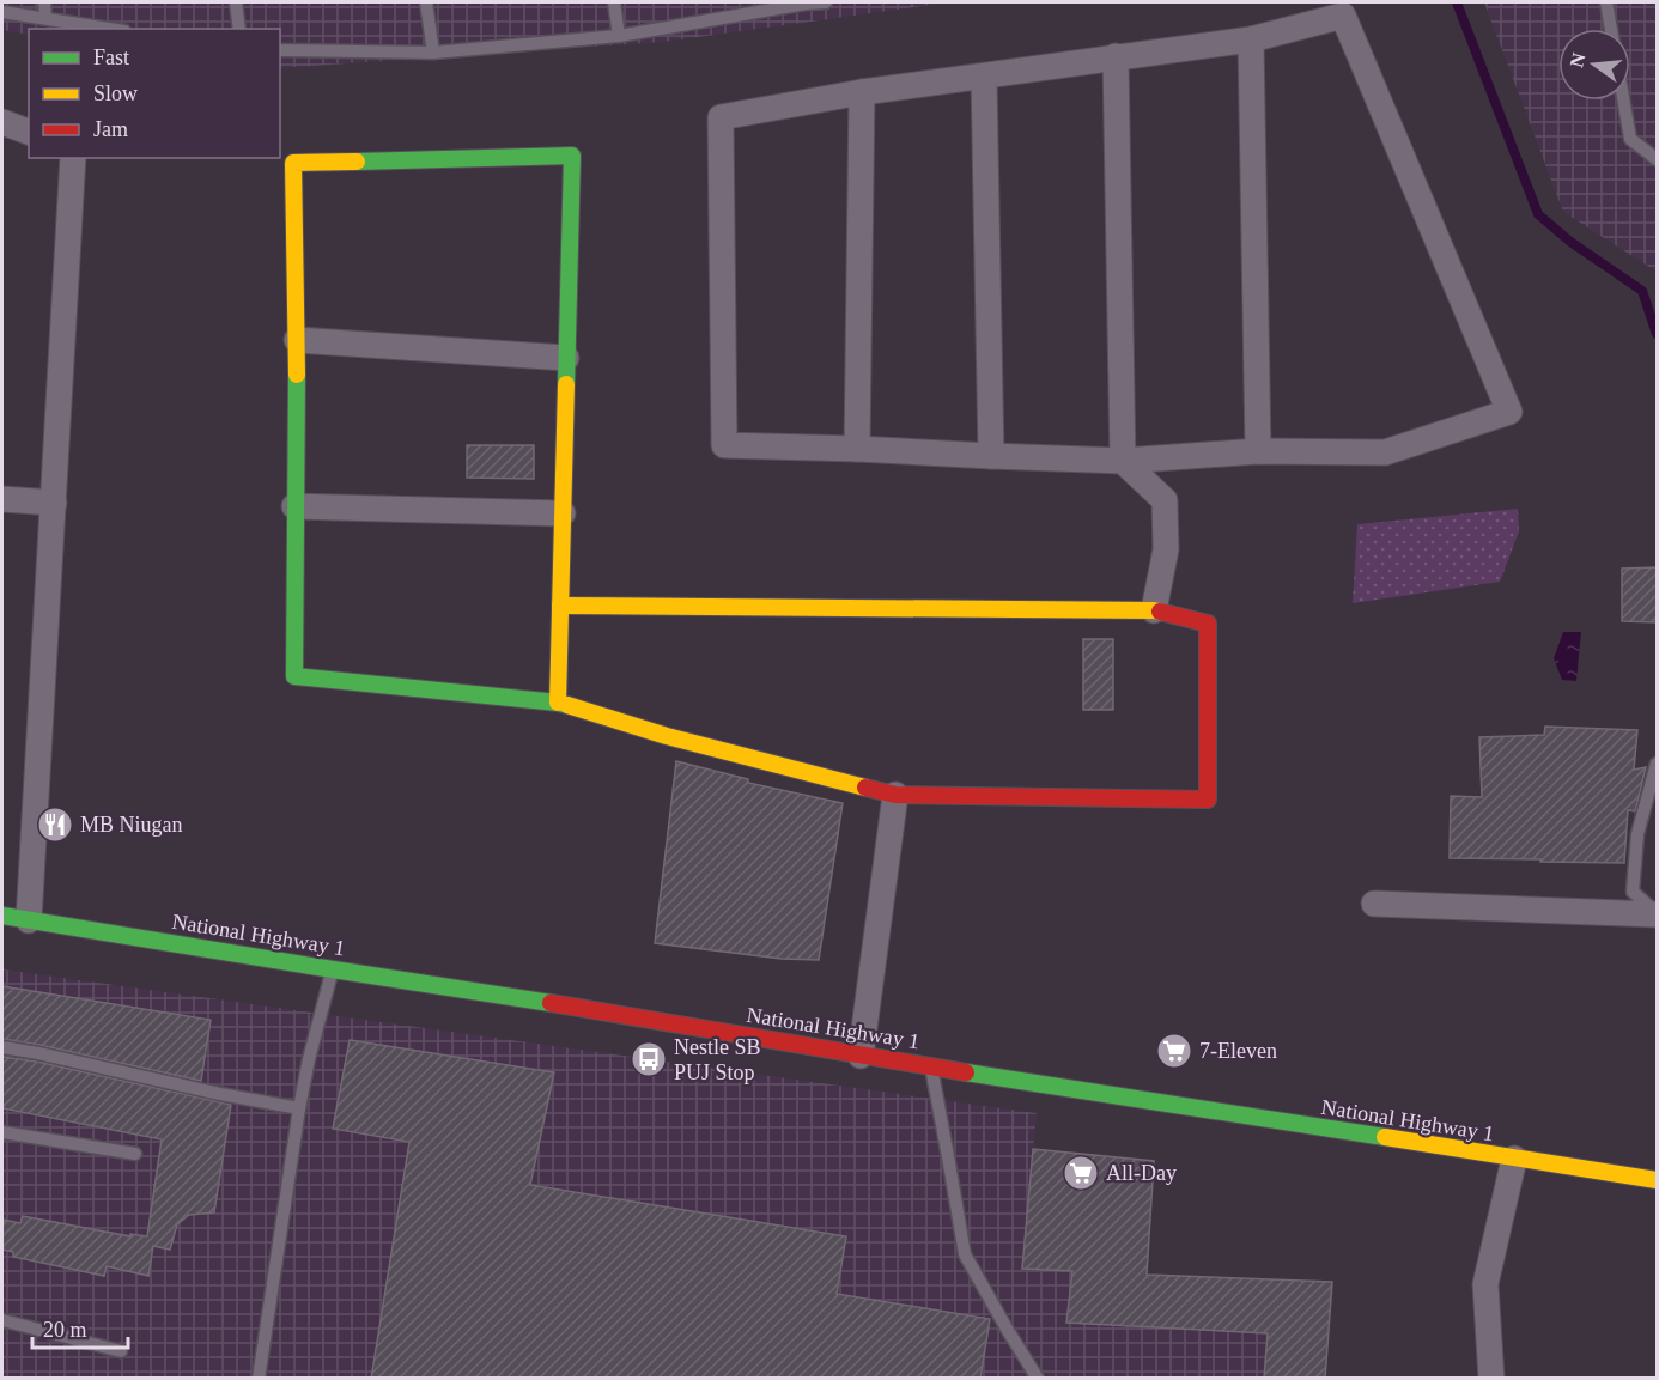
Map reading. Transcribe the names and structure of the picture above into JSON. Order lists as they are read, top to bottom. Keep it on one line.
{"streets":{"main road":["National Highway 1"]},"places":{"restaurant":["MB Niugan"],"supermarket":["7-Eleven","All-Day"],"bus stop":["Nestle SB PUJ Stop"]},"legend":["Fast","Slow","Jam"],"scale_bar":"20 m","north":"left"}
